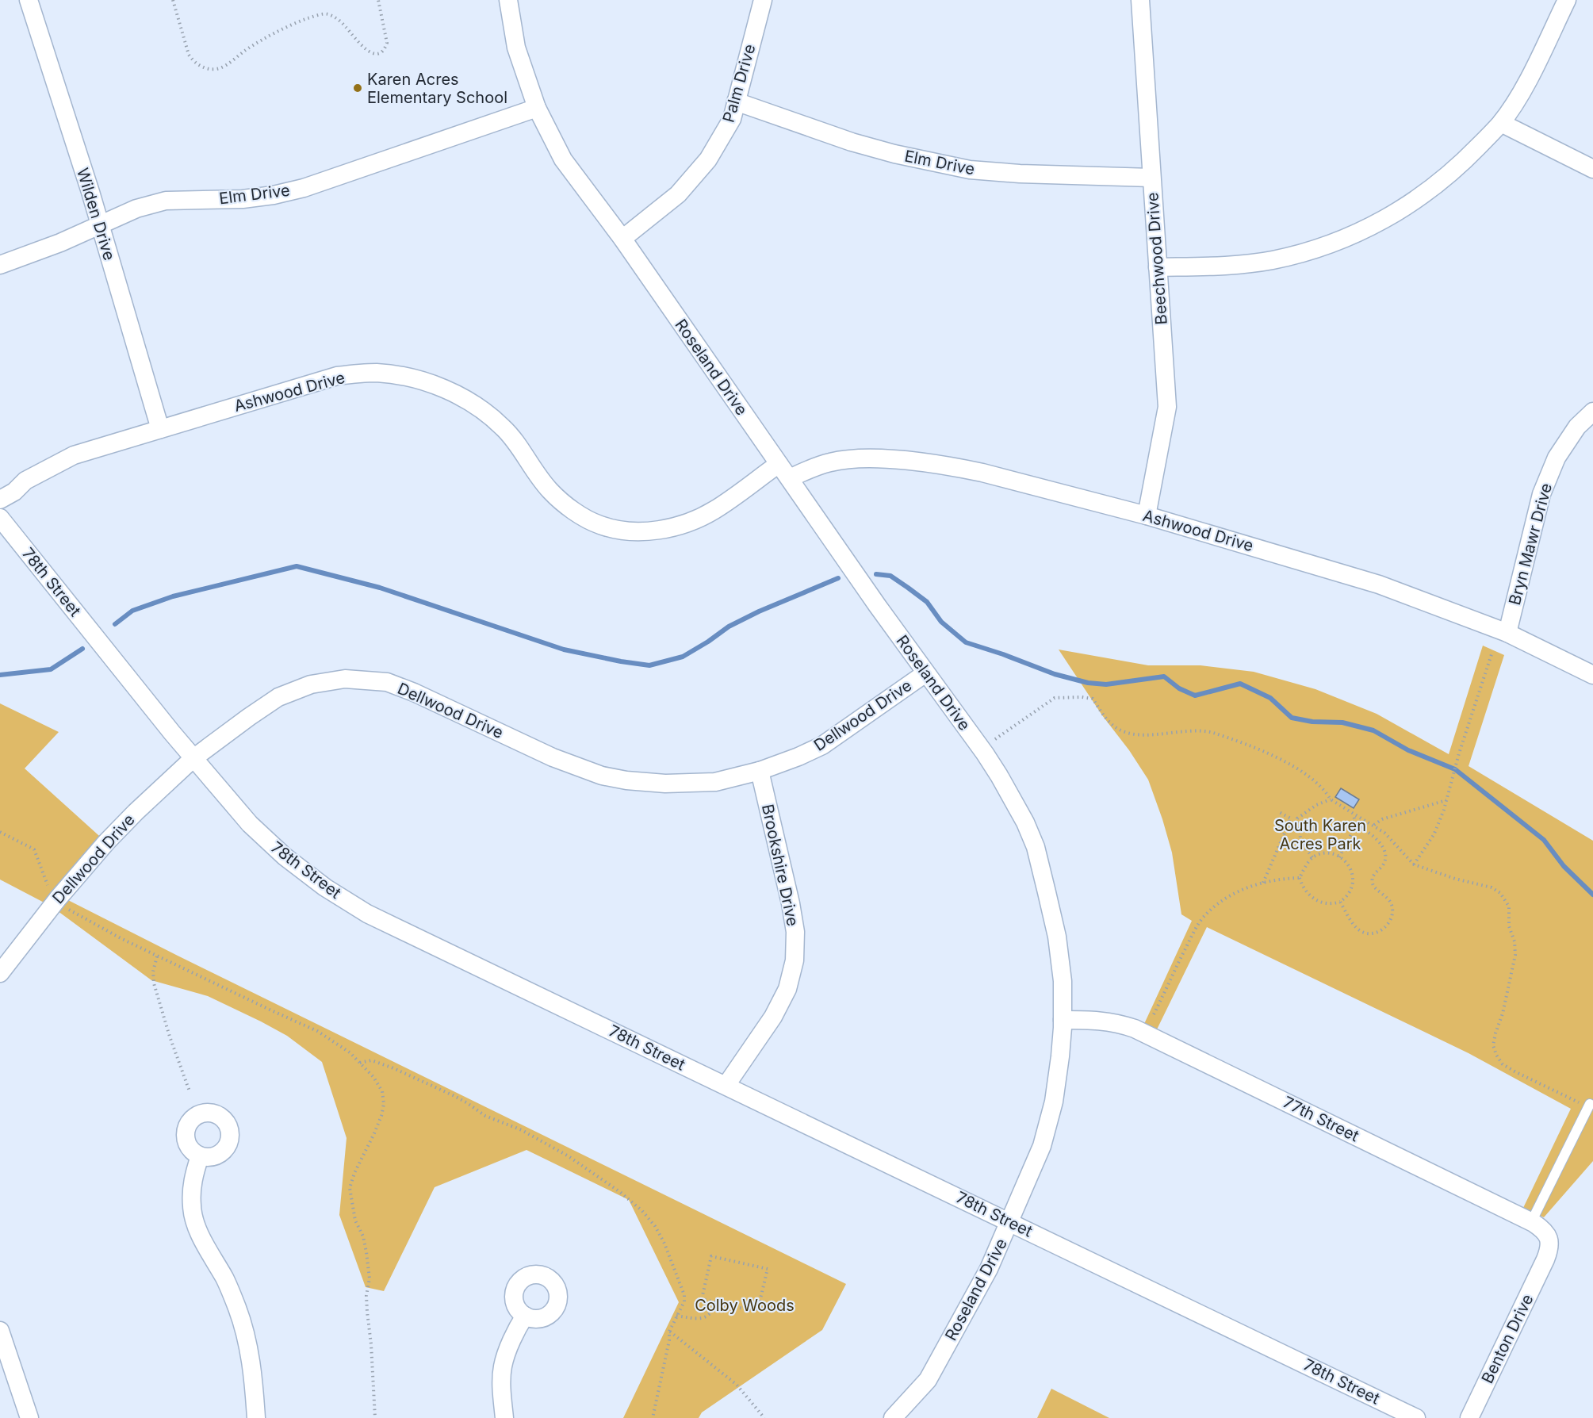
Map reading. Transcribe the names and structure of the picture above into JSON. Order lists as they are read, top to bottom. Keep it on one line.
{"streets":{"street":["Palm Drive","Elm Drive","Wilden Drive","Beechwood Drive","Roseland Drive","Ashwood Drive","Bryn Mawr Drive","78th Street","Dellwood Drive","Brookshire Drive","77th Street","Benton Drive"]},"crossings":[["Palm Drive","Elm Drive"],["Palm Drive","Roseland Drive"],["Elm Drive","Wilden Drive"],["Elm Drive","Beechwood Drive"],["Elm Drive","Roseland Drive"],["Wilden Drive","Ashwood Drive"],["Beechwood Drive","Ashwood Drive"],["Roseland Drive","Ashwood Drive"],["Roseland Drive","78th Street"],["Roseland Drive","Dellwood Drive"],["Roseland Drive","77th Street"],["Ashwood Drive","Bryn Mawr Drive"],["78th Street","Dellwood Drive"],["78th Street","Brookshire Drive"],["Dellwood Drive","Brookshire Drive"],["77th Street","Benton Drive"]],"parks":["South Karen Acres Park","Colby Woods"],"places":["Karen Acres Elementary School"]}
